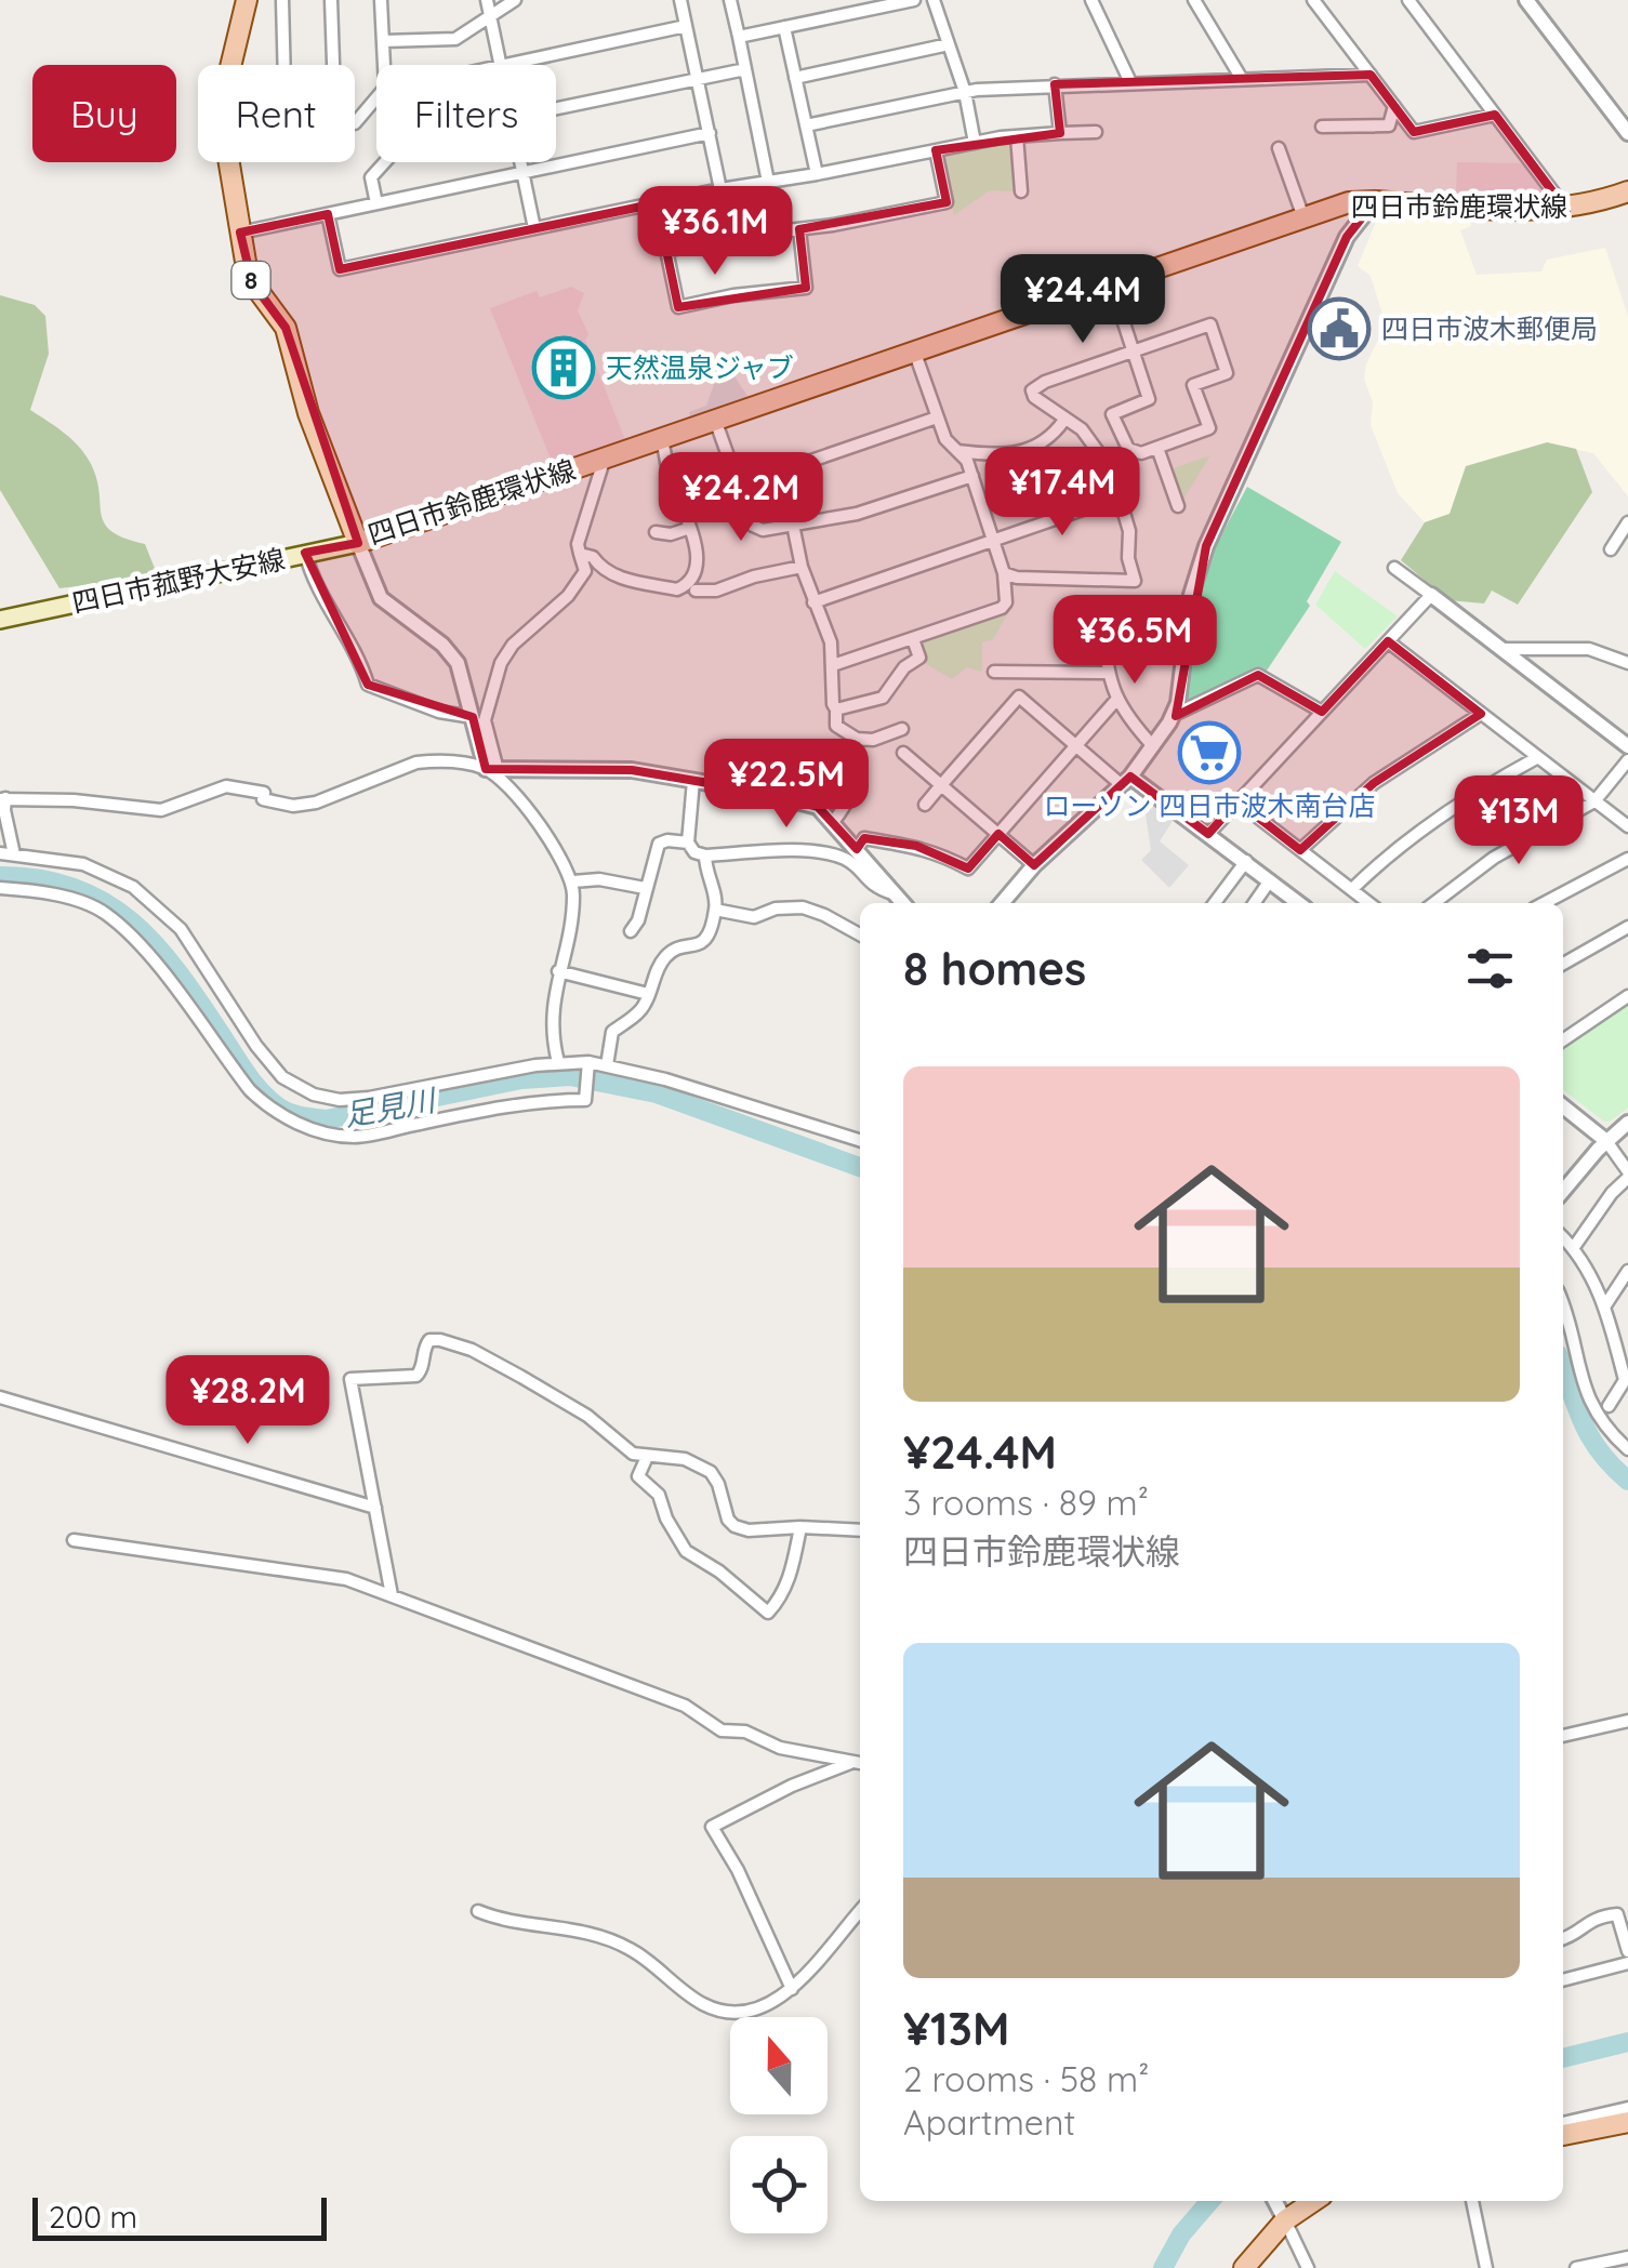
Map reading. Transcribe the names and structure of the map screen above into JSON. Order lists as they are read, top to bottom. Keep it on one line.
{"streets":{"main road":["四日市鈴鹿環状線","8","四日市菰野大安線"]},"crossings":[["四日市鈴鹿環状線","四日市菰野大安線"]],"water":["足見川"],"places":{"public building":["四日市波木郵便局"],"building":["天然温泉ジャブ"],"supermarket":["ローソン 四日市波木南台店"]},"scale_bar":"200 m","north":"top","page":{"chip":["Buy","Rent","Filters"],"price":["¥36.1M","¥24.4M","¥17.4M","¥24.2M","¥36.5M","¥22.5M","¥13M","¥28.2M"],"heading":"8 homes","list":[{"name":"¥24.4M","note":"3 rooms · 89 m² · 四日市鈴鹿環状線"},{"name":"¥13M","note":"2 rooms · 58 m² · Apartment"}],"scale":"200 m"}}
